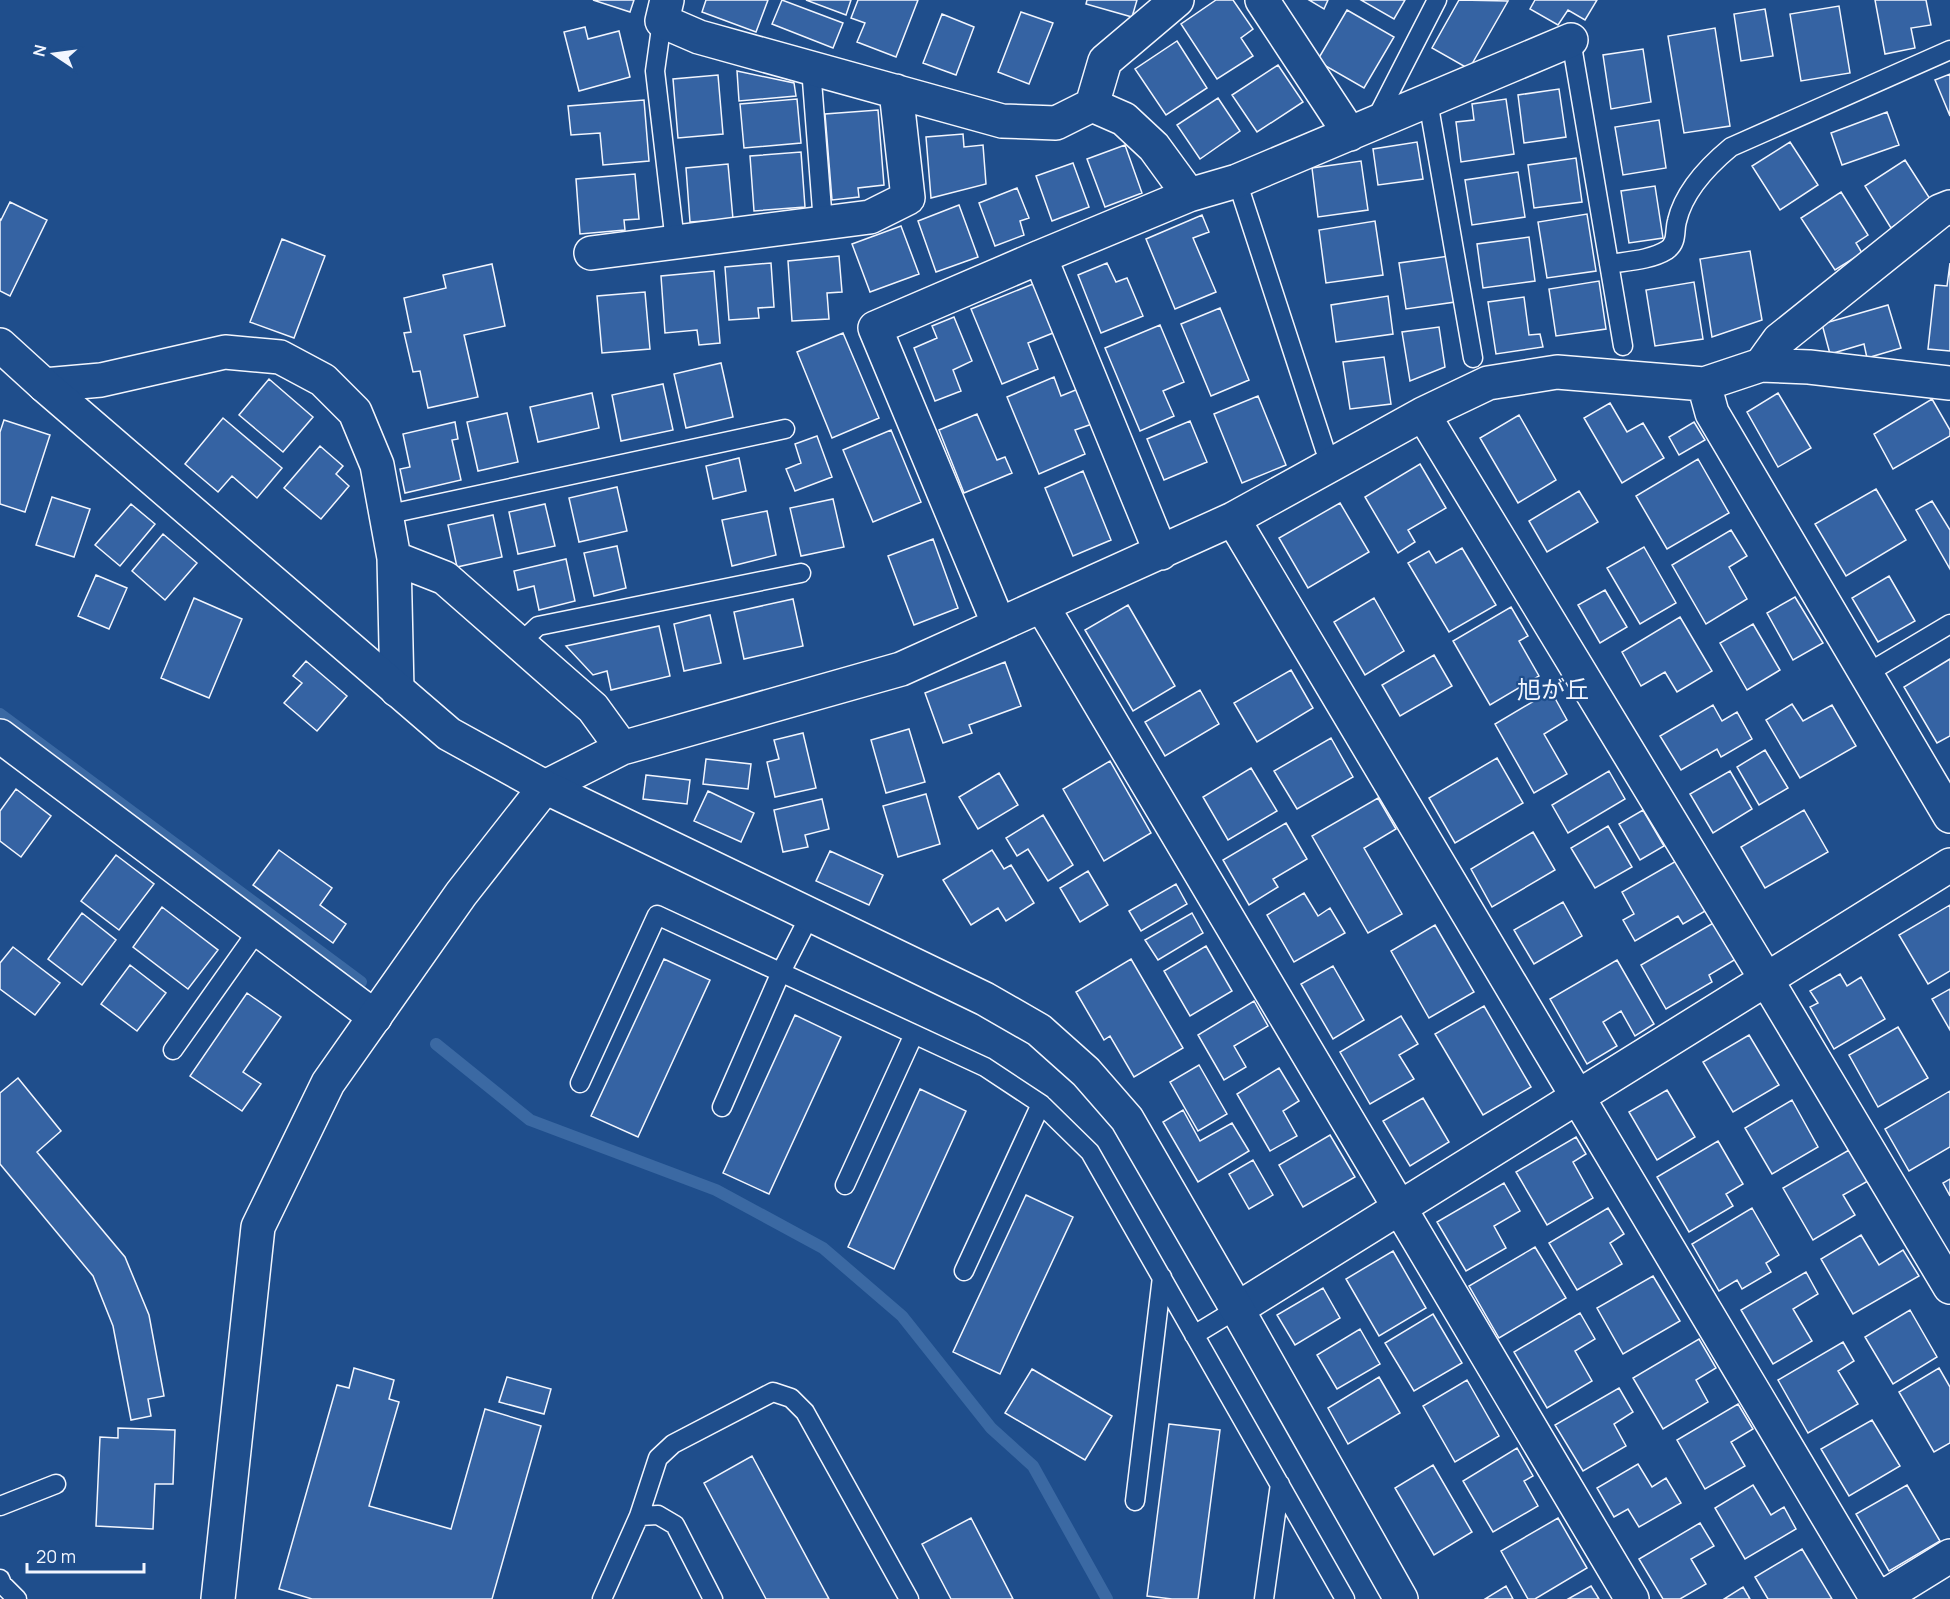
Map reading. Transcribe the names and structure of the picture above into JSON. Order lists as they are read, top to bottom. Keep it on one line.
{"districts":["旭が丘"],"scale_bar":"20 m","north":"left"}
